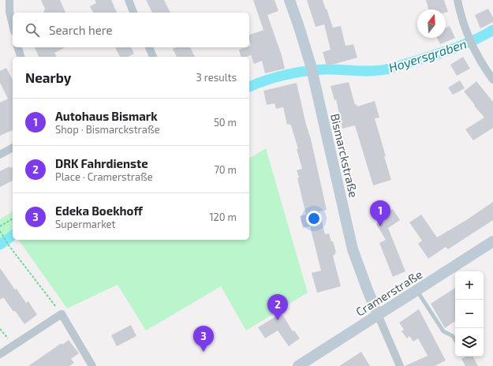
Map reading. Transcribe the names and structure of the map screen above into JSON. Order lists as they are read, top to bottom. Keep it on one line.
{"streets":{"main road":["Bismarckstraße","Cramerstraße"]},"crossings":[["Bismarckstraße","Cramerstraße"]],"water":["Hoyersgraben"],"north":"top","page":{"search":"Search here","heading":["Nearby","3 results"],"list":[{"mark":"1","name":"Autohaus Bismark","note":"Shop · Bismarckstraße","value":"50 m"},{"mark":"2","name":"DRK Fahrdienste","note":"Place · Cramerstraße","value":"70 m"},{"mark":"3","name":"Edeka Boekhoff","note":"Supermarket","value":"120 m"}],"pins":["1","2","3"],"map_buttons":["+","−"]}}
